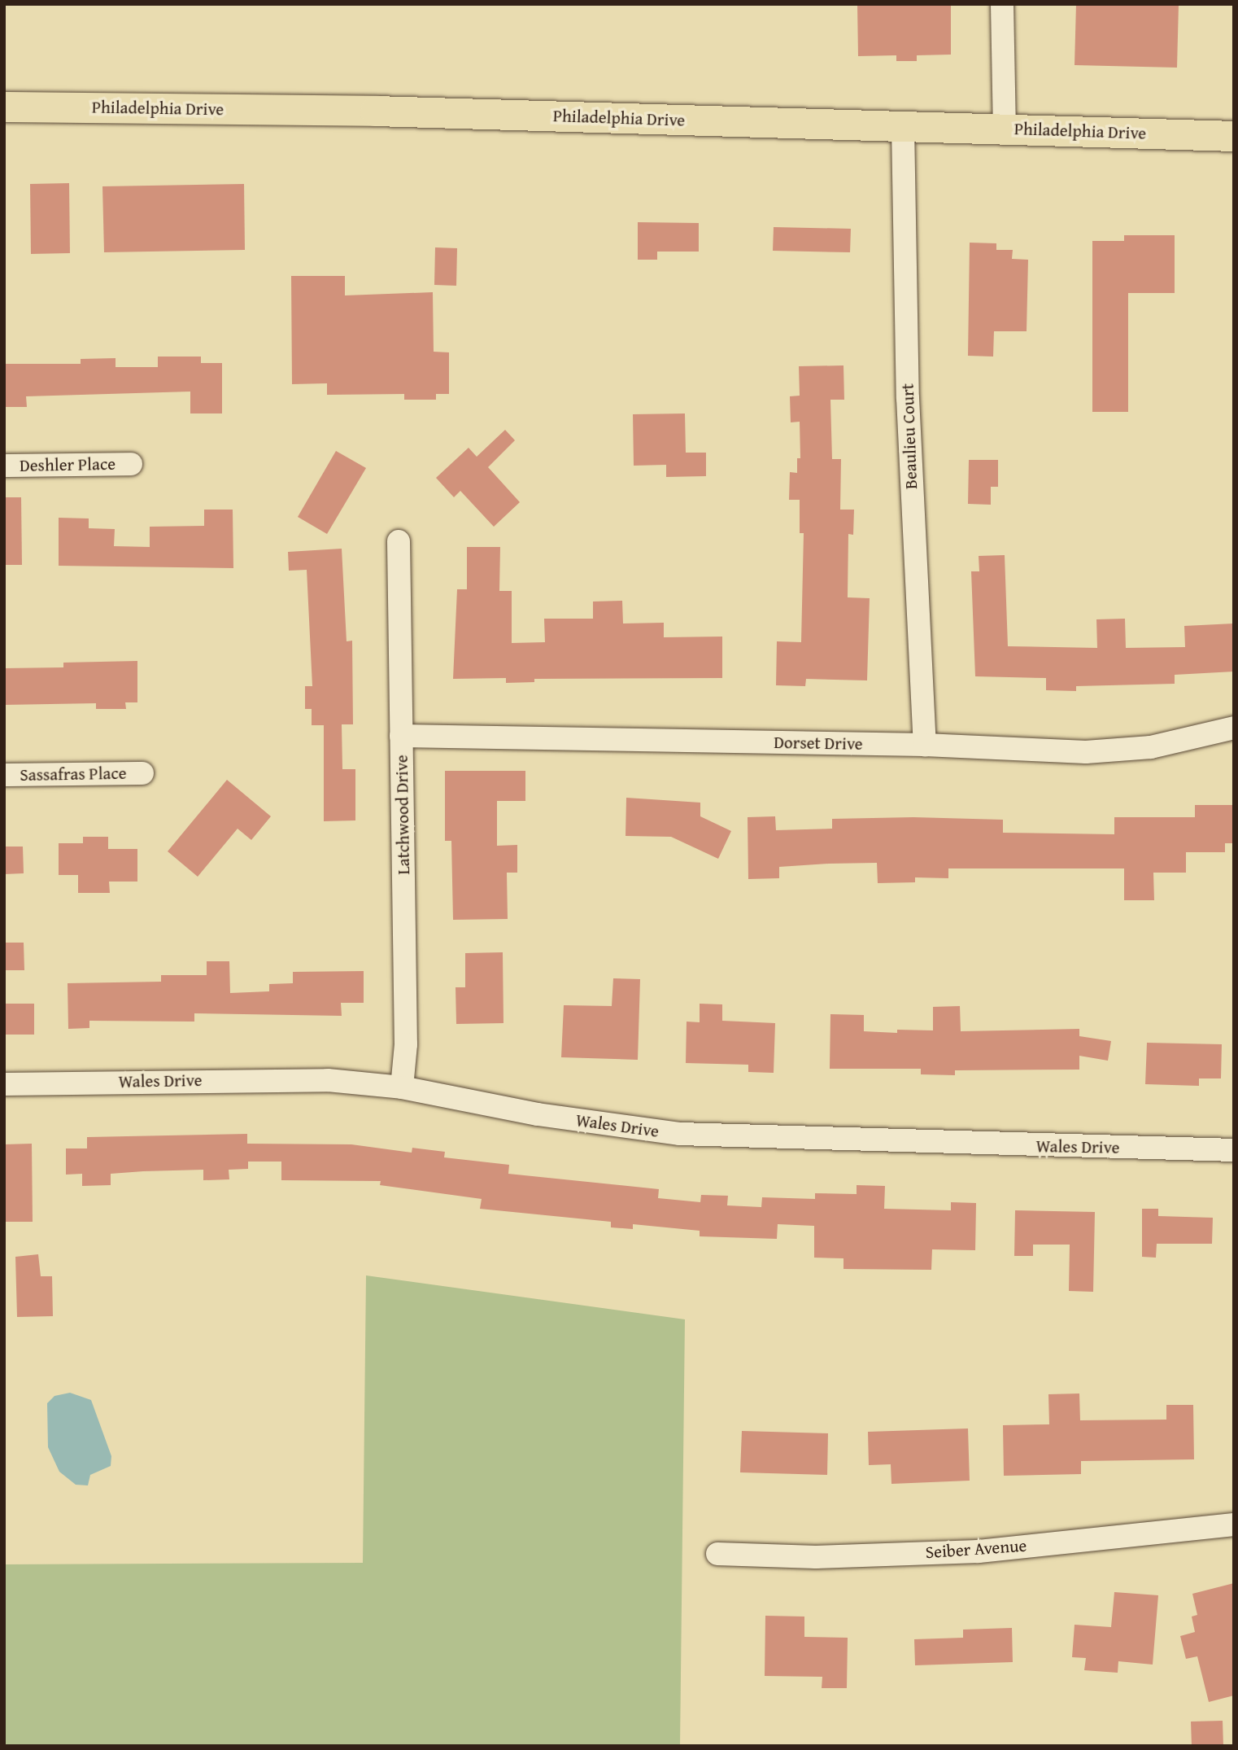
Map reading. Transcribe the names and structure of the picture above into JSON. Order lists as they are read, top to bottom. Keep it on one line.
{"streets":{"main road":["Philadelphia Drive"],"street":["Beaulieu Court","Deshler Place","Dorset Drive","Sassafras Place","Latchwood Drive","Wales Drive","Seiber Avenue"]},"crossings":[["Philadelphia Drive","Beaulieu Court"],["Beaulieu Court","Dorset Drive"],["Dorset Drive","Latchwood Drive"],["Latchwood Drive","Wales Drive"]]}
